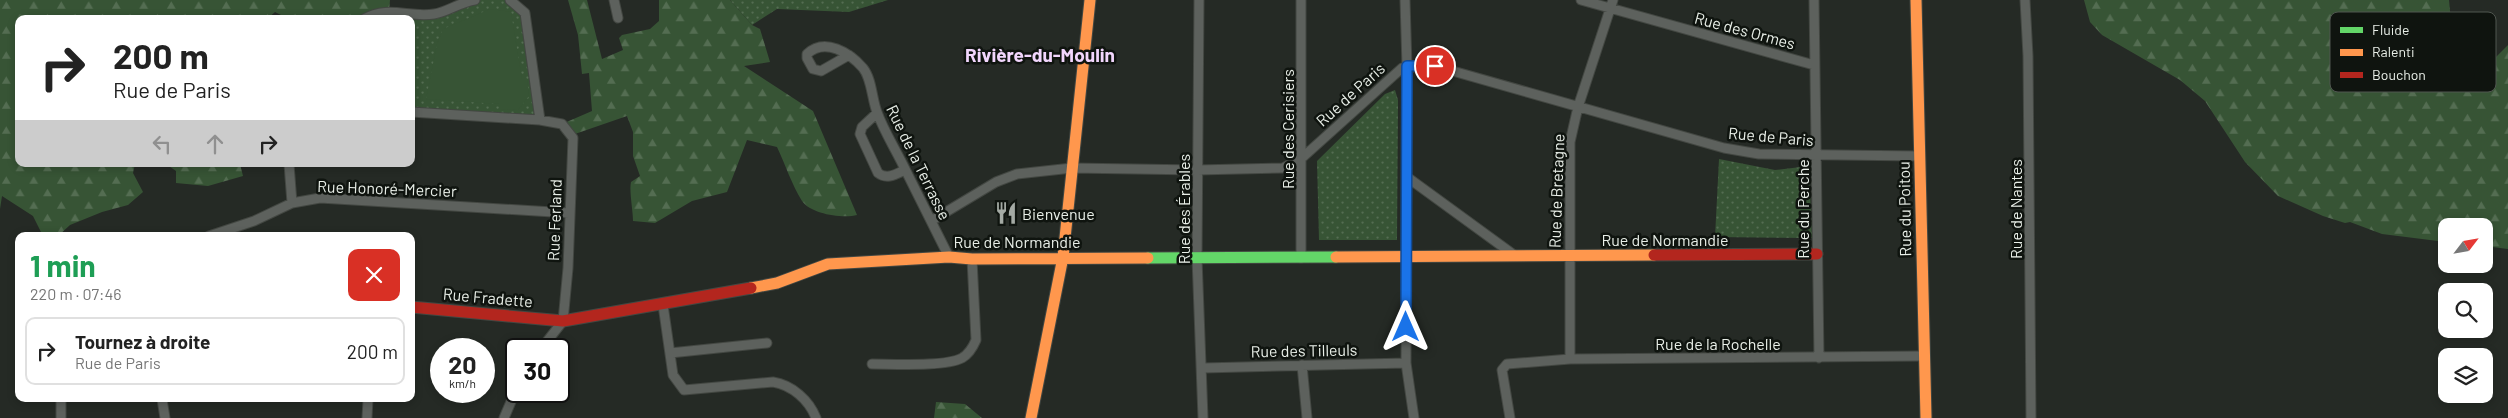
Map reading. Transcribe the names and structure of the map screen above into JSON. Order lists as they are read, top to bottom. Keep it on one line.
{"streets":{"street":["Rue des Ormes","Rue de Paris","Rue des Cerisiers","Rue de la Terrasse","Rue Honoré-Mercier","Rue de Bretagne","Rue des Érables","Rue du Perche","Rue du Poitou","Rue de Nantes","Rue Ferland","Rue de Normandie","Rue Fradette","Rue de la Rochelle","Rue des Tilleuls"]},"crossings":[["Rue des Ormes","Rue de Bretagne"],["Rue des Ormes","Rue du Perche"],["Rue de Paris","Rue des Cerisiers"],["Rue de Paris","Rue de la Terrasse"],["Rue de Paris","Rue de Bretagne"],["Rue de Paris","Rue des Érables"],["Rue de Paris","Rue du Perche"],["Rue de Paris","Rue du Poitou"],["Rue des Cerisiers","Rue de Normandie"],["Rue de la Terrasse","Rue de Normandie"],["Rue Honoré-Mercier","Rue Ferland"],["Rue de Bretagne","Rue de Normandie"],["Rue de Bretagne","Rue de la Rochelle"],["Rue des Érables","Rue de Normandie"],["Rue des Érables","Rue des Tilleuls"],["Rue du Perche","Rue de Normandie"],["Rue du Perche","Rue de la Rochelle"],["Rue du Poitou","Rue de la Rochelle"],["Rue Ferland","Rue de Normandie"],["Rue Ferland","Rue Fradette"],["Rue de Normandie","Rue Fradette"]],"districts":["Rivière-du-Moulin"],"places":{"restaurant":["Bienvenue"]},"legend":["Fluide","Ralenti","Bouchon"],"north":"top right","page":{"turn":["200 m","Rue de Paris"],"heading":["1 min","220 m · 07:46"],"list":[{"name":"Tournez à droite","note":"Rue de Paris","value":"200 m"}],"speed":"20 km/h","limit":"30"}}
